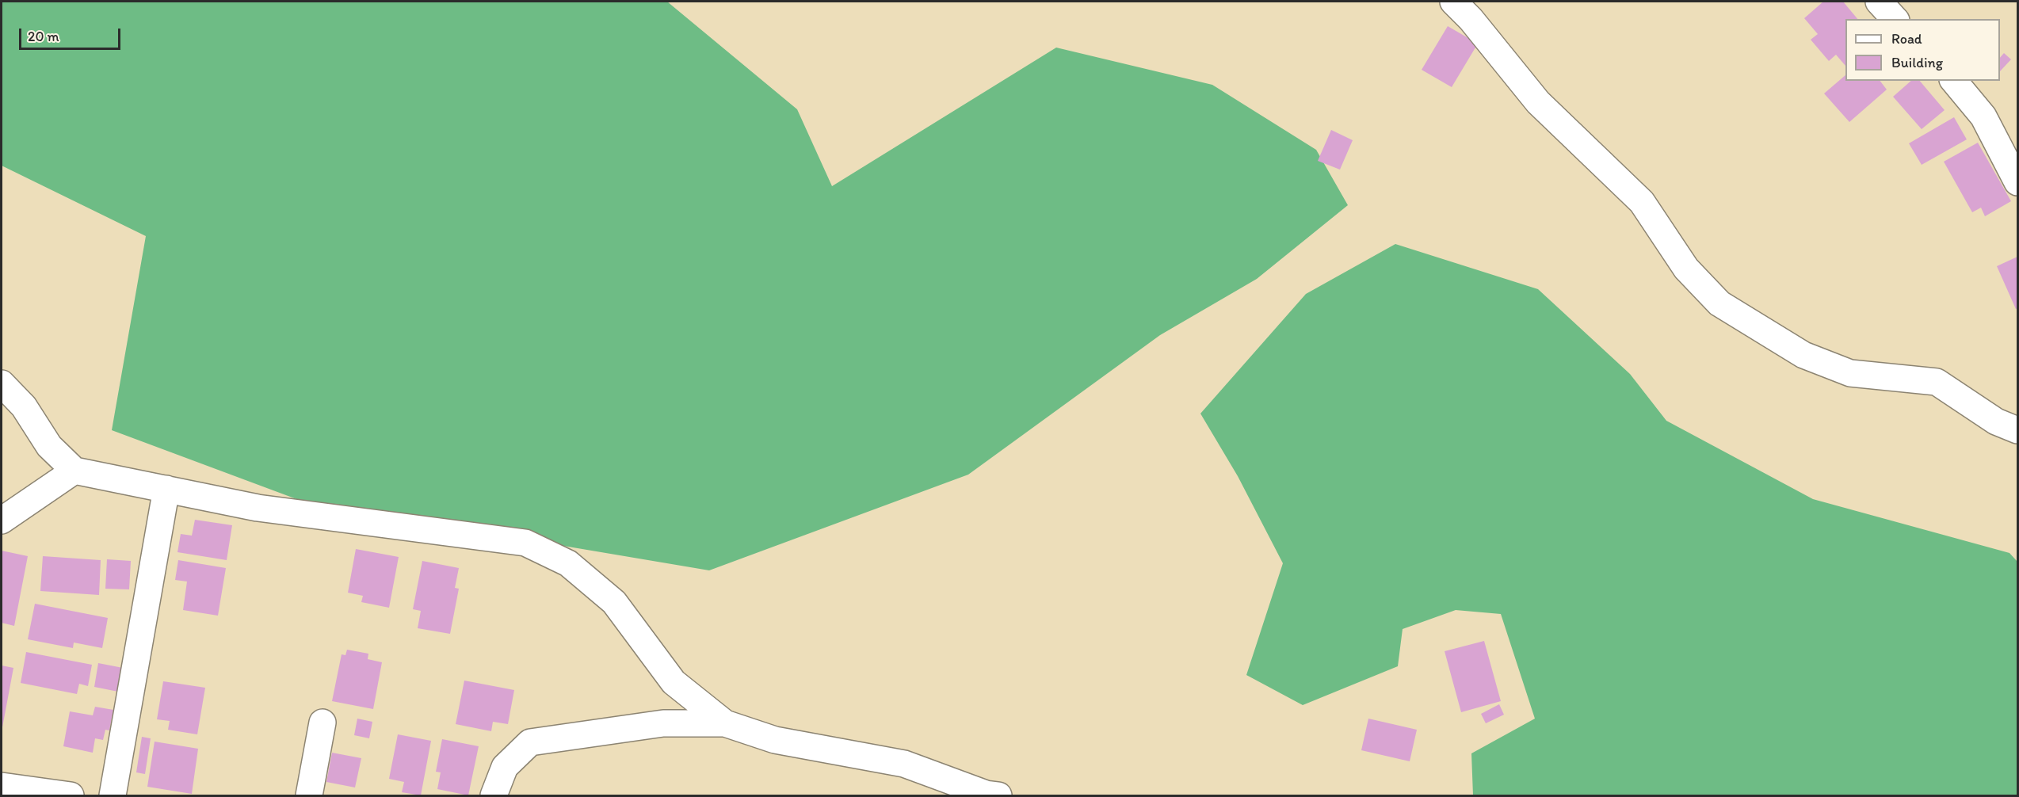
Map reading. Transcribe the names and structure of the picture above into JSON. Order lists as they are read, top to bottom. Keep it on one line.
{"legend":["Road","Building"],"scale_bar":"20 m"}
